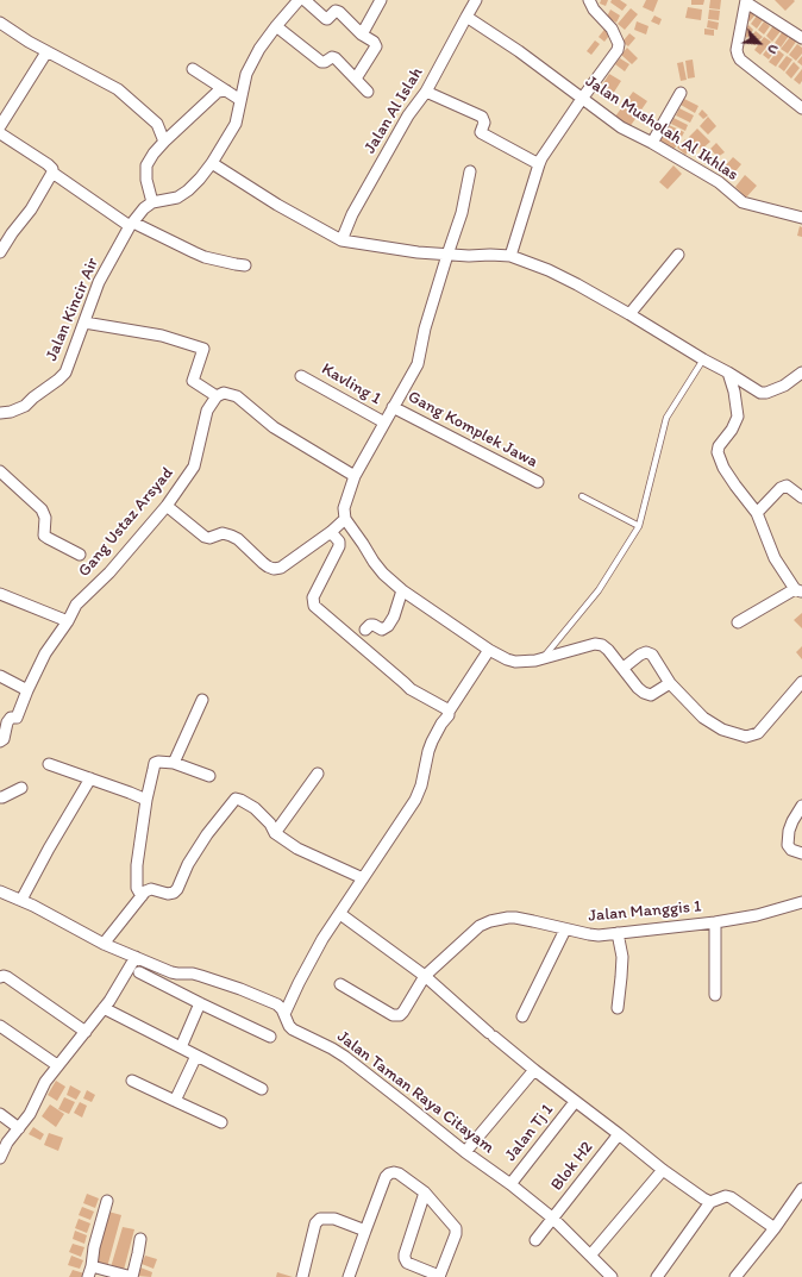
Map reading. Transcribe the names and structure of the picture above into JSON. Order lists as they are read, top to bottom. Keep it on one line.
{"streets":{"street":["Jalan Al Islah","Jalan Musholah Al Ikhlas","Jalan Kincir Air","Kavling 1","Gang Komplek Jawa","Gang Ustaz Arsyad","Jalan Manggis 1","Jalan Taman Raya Citayam","Jalan Tj 1","Blok H2"]},"crossings":[["Jalan Al Islah","Jalan Musholah Al Ikhlas"],["Kavling 1","Gang Komplek Jawa"],["Jalan Taman Raya Citayam","Jalan Tj 1"],["Jalan Taman Raya Citayam","Blok H2"]],"north":"bottom right"}
